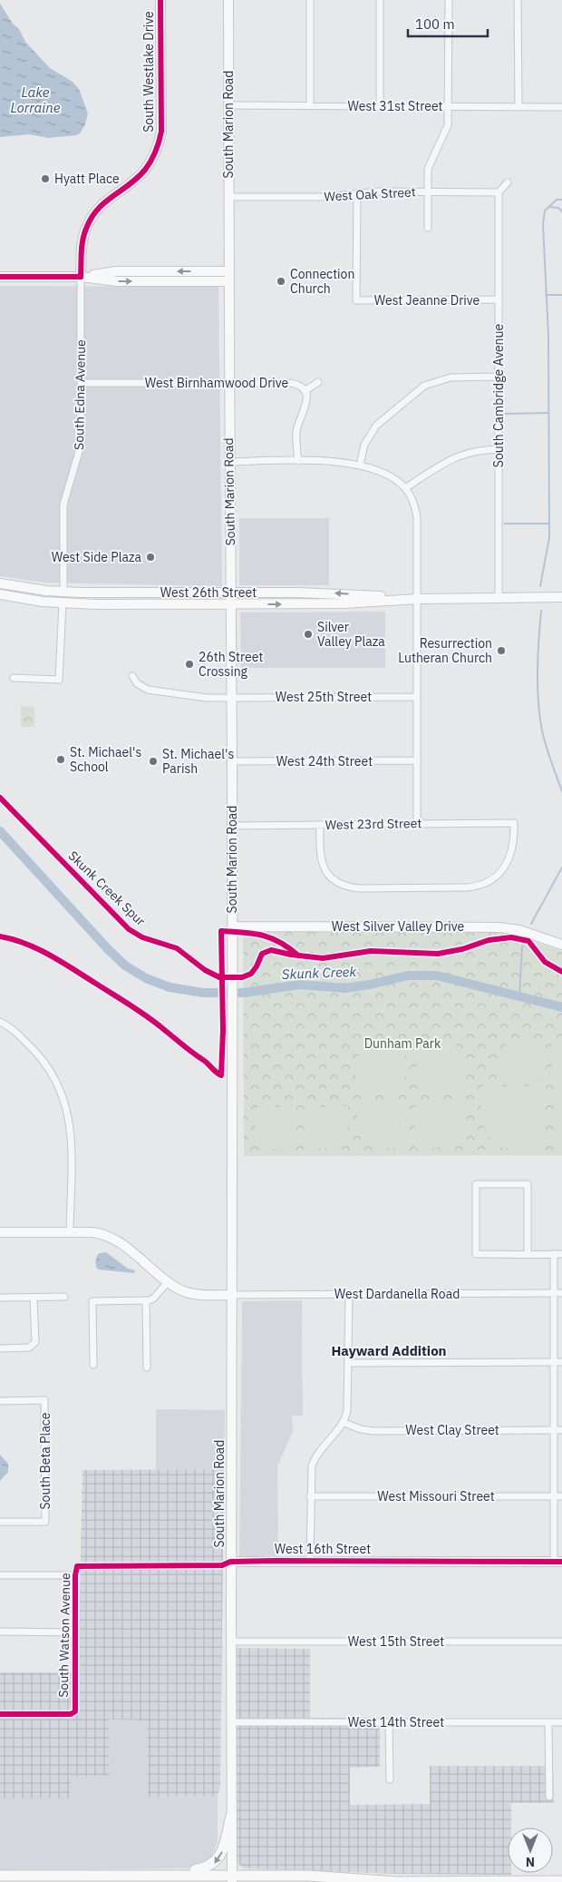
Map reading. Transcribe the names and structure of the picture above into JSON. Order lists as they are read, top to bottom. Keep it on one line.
{"streets":{"main road":["South Westlake Drive","South Marion Road","West 26th Street","West Silver Valley Drive","West 16th Street"],"street":["West 31st Street","West Oak Street","West Jeanne Drive","West Birnhamwood Drive","South Edna Avenue","South Cambridge Avenue","West 25th Street","West 24th Street","West 23rd Street","West Dardanella Road","West Clay Street","South Beta Place","West Missouri Street","South Watson Avenue","West 15th Street","West 14th Street"],"cycle path":["Skunk Creek Spur"]},"crossings":[["South Westlake Drive","South Edna Avenue"],["West 31st Street","South Marion Road"],["South Marion Road","West Oak Street"],["South Marion Road","West Birnhamwood Drive"],["South Marion Road","West 26th Street"],["South Marion Road","West 25th Street"],["South Marion Road","West 24th Street"],["South Marion Road","West 23rd Street"],["South Marion Road","West Silver Valley Drive"],["South Marion Road","West Dardanella Road"],["South Marion Road","West 16th Street"],["South Marion Road","West 15th Street"],["South Marion Road","West 14th Street"],["West Oak Street","West Jeanne Drive"],["West Oak Street","South Cambridge Avenue"],["West Jeanne Drive","South Cambridge Avenue"],["West Birnhamwood Drive","South Edna Avenue"],["South Edna Avenue","West 26th Street"],["South Cambridge Avenue","West 26th Street"],["West 16th Street","South Watson Avenue"]],"districts":["Hayward Addition"],"water":["Lake Lorraine","Skunk Creek"],"parks":["Dunham Park"],"places":["Hyatt Place","Connection Church","West Side Plaza","Silver Valley Plaza","Resurrection Lutheran Church","26th Street Crossing","St. Michael's School","St. Michael's Parish"],"scale_bar":"100 m","north":"bottom"}
